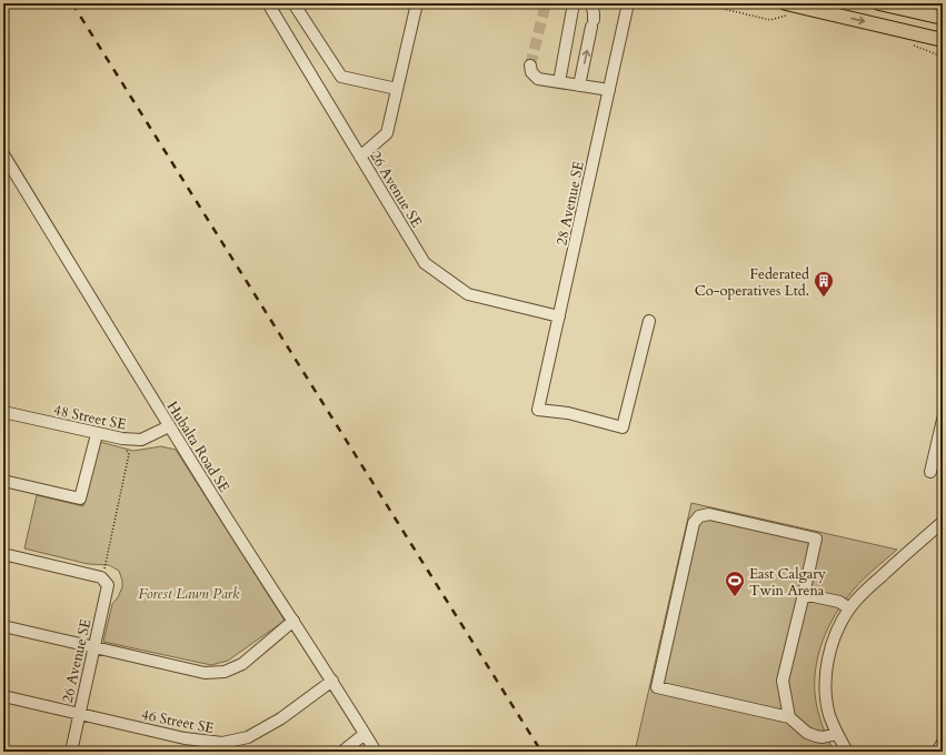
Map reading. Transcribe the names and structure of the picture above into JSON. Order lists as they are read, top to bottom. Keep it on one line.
{"streets":{"street":["26 Avenue SE","28 Avenue SE","48 Street SE","Hubalta Road SE","46 Street SE"]},"crossings":[["26 Avenue SE","28 Avenue SE"],["26 Avenue SE","46 Street SE"],["48 Street SE","Hubalta Road SE"],["Hubalta Road SE","46 Street SE"]],"parks":["Forest Lawn Park"],"places":{"building":["Federated Co-operatives Ltd."],"sports":["East Calgary Twin Arena"]}}
